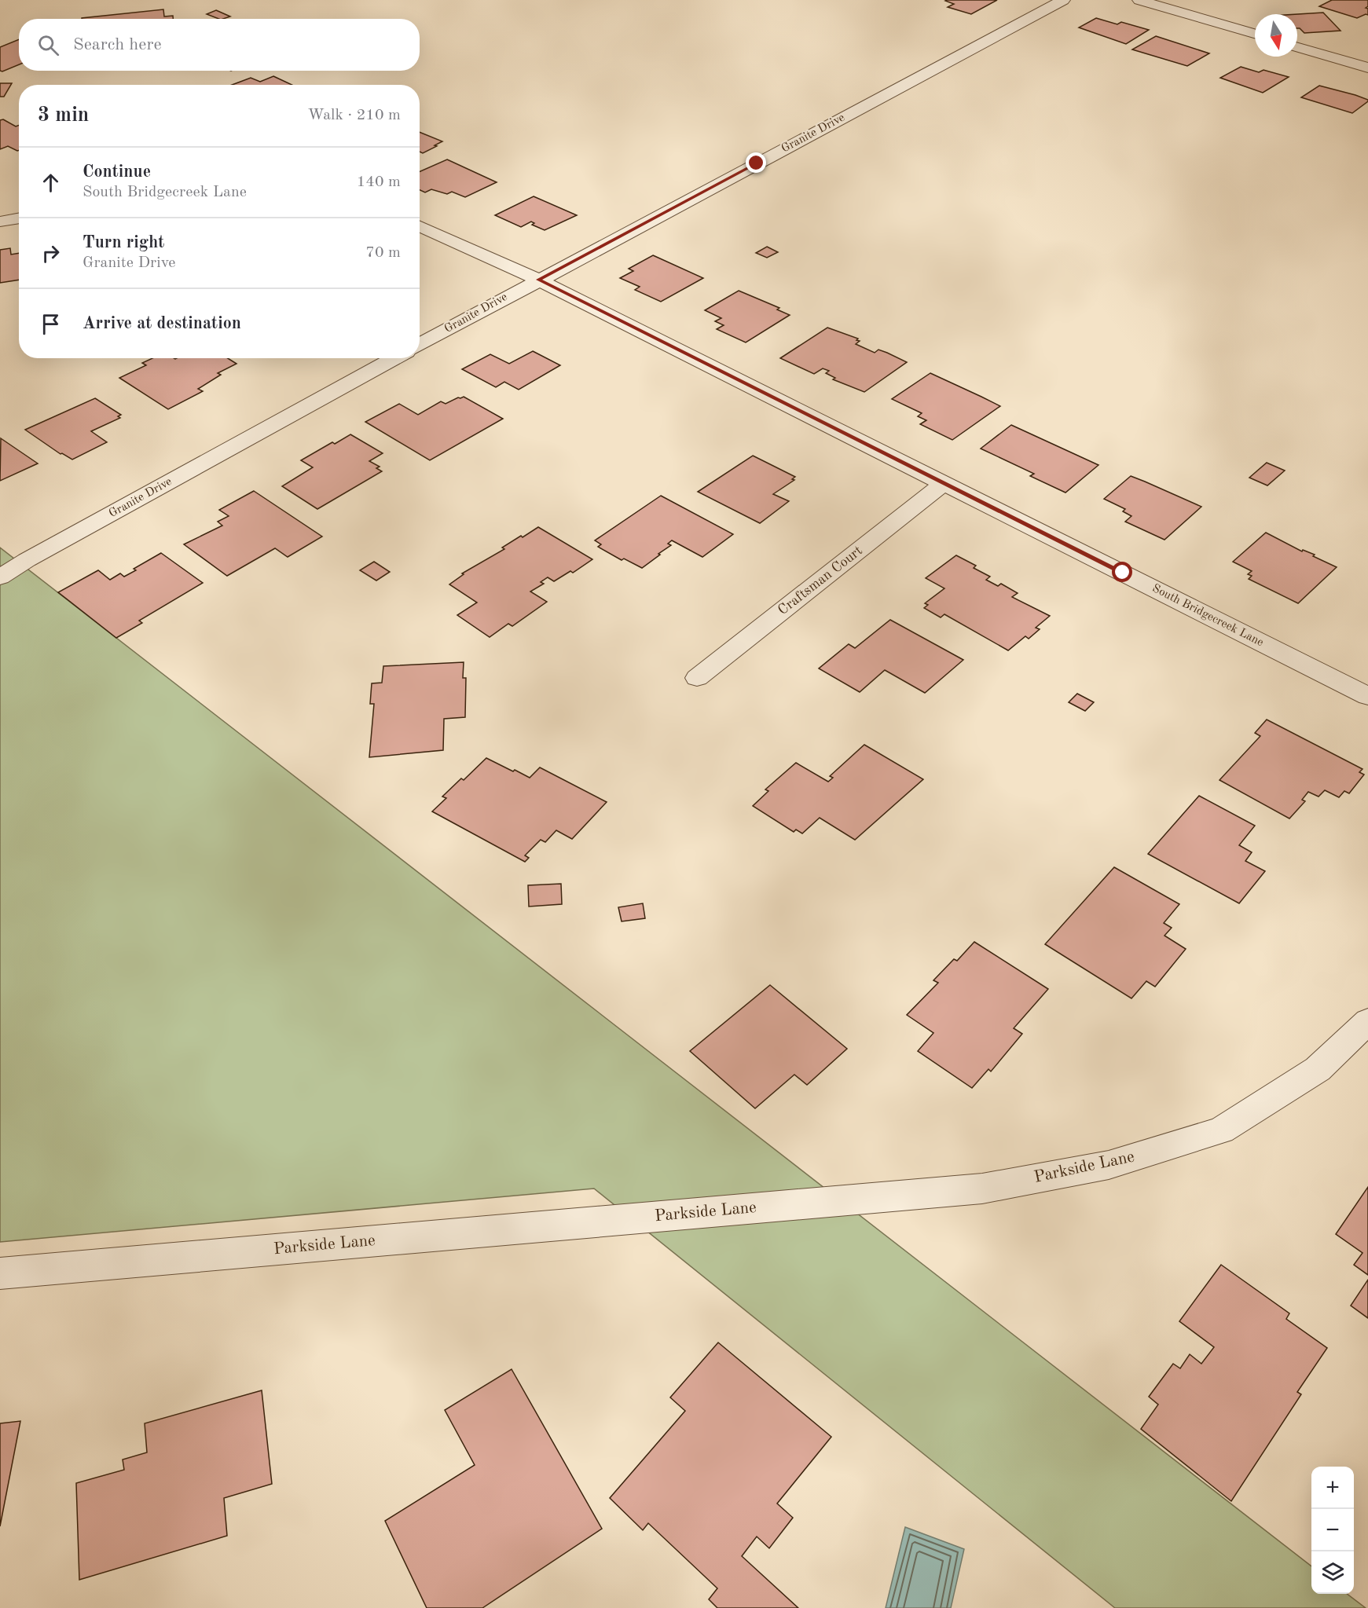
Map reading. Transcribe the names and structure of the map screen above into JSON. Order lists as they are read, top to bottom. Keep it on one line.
{"streets":{"street":["Granite Drive","Craftsman Court","South Bridgecreek Lane","Parkside Lane"]},"crossings":[["Granite Drive","South Bridgecreek Lane"],["Craftsman Court","South Bridgecreek Lane"]],"north":"bottom","page":{"search":"Search here","heading":["3 min","Walk · 210 m"],"list":[["Continue","South Bridgecreek Lane","140 m"],["Turn right","Granite Drive","70 m"],"Arrive at destination"],"map_buttons":["+","−"]}}
